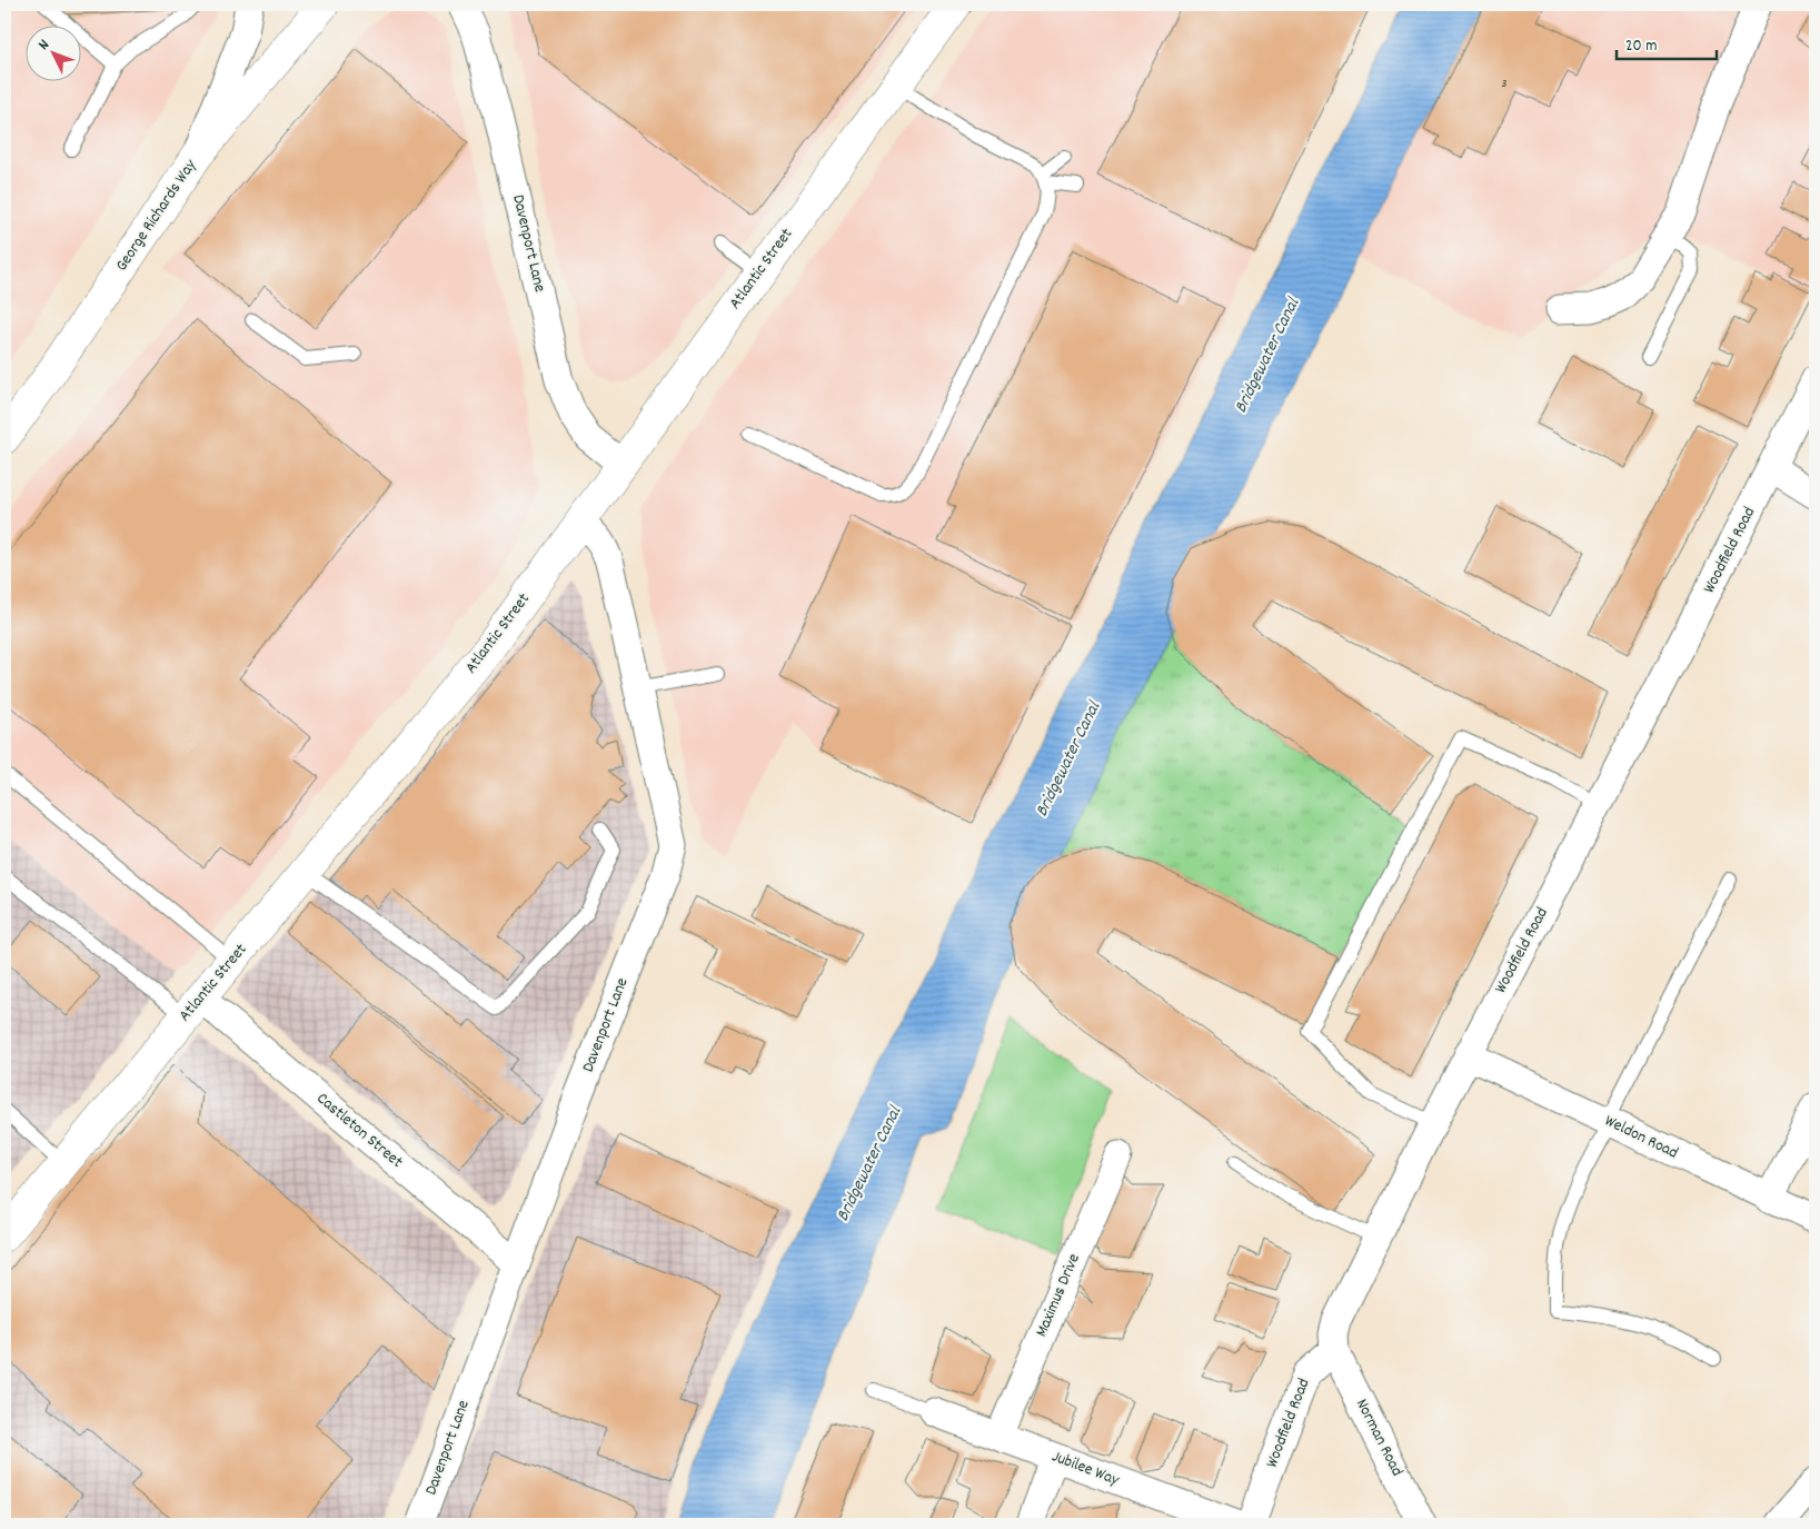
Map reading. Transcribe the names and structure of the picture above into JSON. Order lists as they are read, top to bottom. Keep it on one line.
{"streets":{"street":["George Richards Way","Davenport Lane","Atlantic Street","Woodfield Road","Castleton Street","Weldon Road","Maximus Drive","Norman Road","Jubilee Way"]},"crossings":[["Davenport Lane","Atlantic Street"],["Davenport Lane","Castleton Street"],["Atlantic Street","Castleton Street"],["Woodfield Road","Weldon Road"],["Woodfield Road","Norman Road"],["Maximus Drive","Jubilee Way"]],"water":["Bridgewater Canal"],"house_numbers":["3"],"scale_bar":"20 m","north":"top left"}
